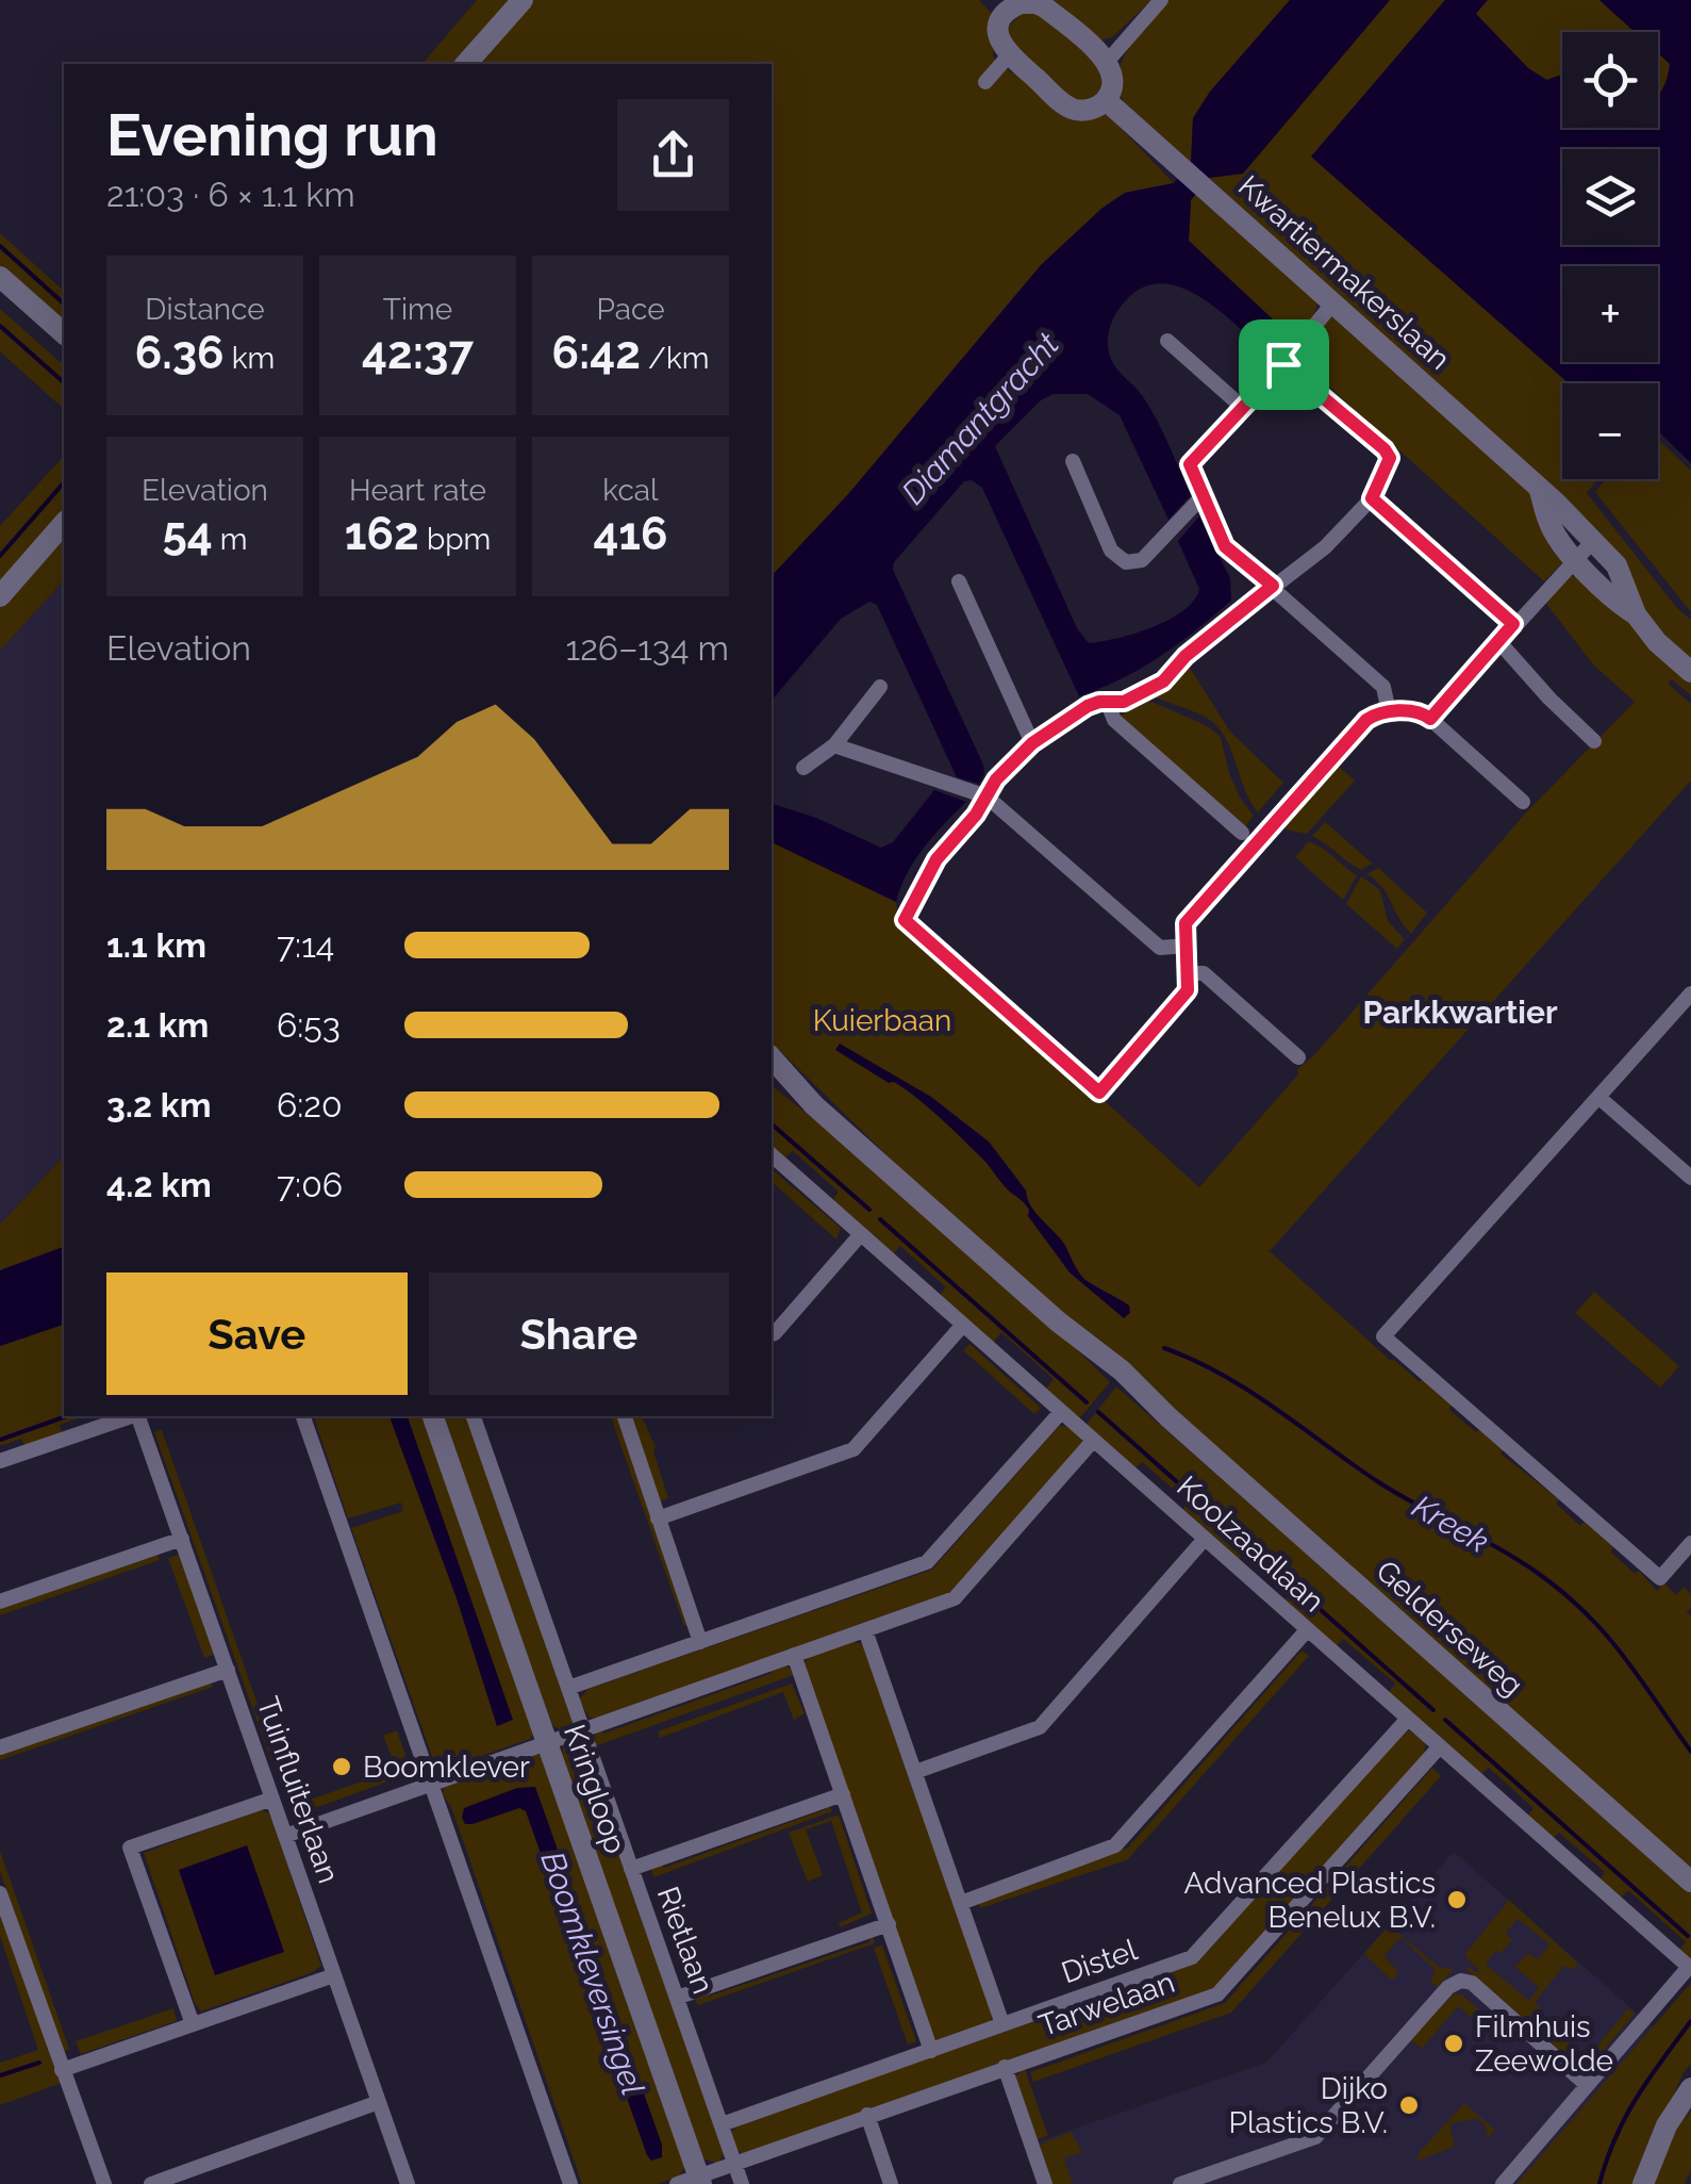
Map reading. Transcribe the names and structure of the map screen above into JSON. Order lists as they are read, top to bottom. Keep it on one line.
{"streets":{"street":["Kwartiermakerslaan","Koolzaadlaan","Gelderseweg","Kringloop","Tuinfluiterlaan","Rietlaan","Distel","Tarwelaan"]},"crossings":[["Koolzaadlaan","Distel"],["Koolzaadlaan","Tarwelaan"],["Kringloop","Tarwelaan"],["Rietlaan","Distel"],["Rietlaan","Tarwelaan"]],"districts":["Parkkwartier"],"water":["Diamantgracht","Kreek","Boomkleversingel"],"parks":["Kuierbaan"],"places":["Boomklever","Advanced Plastics Benelux B.V.","Filmhuis Zeewolde","Dijko Plastics B.V."],"page":{"map_buttons":["+","−"],"heading":["Evening run","21:03 · 6 × 1.1 km"],"stats":[["Distance","6.36 km"],["Time","42:37"],["Pace","6:42 /km"],["Elevation","54 m"],["Heart rate","162 bpm"],["kcal","416"]],"chart":["Elevation","126–134 m"],"list":[{"name":"1.1 km","note":"7:14"},{"name":"2.1 km","note":"6:53"},{"name":"3.2 km","note":"6:20"},{"name":"4.2 km","note":"7:06"}],"buttons":["Save","Share"]}}
